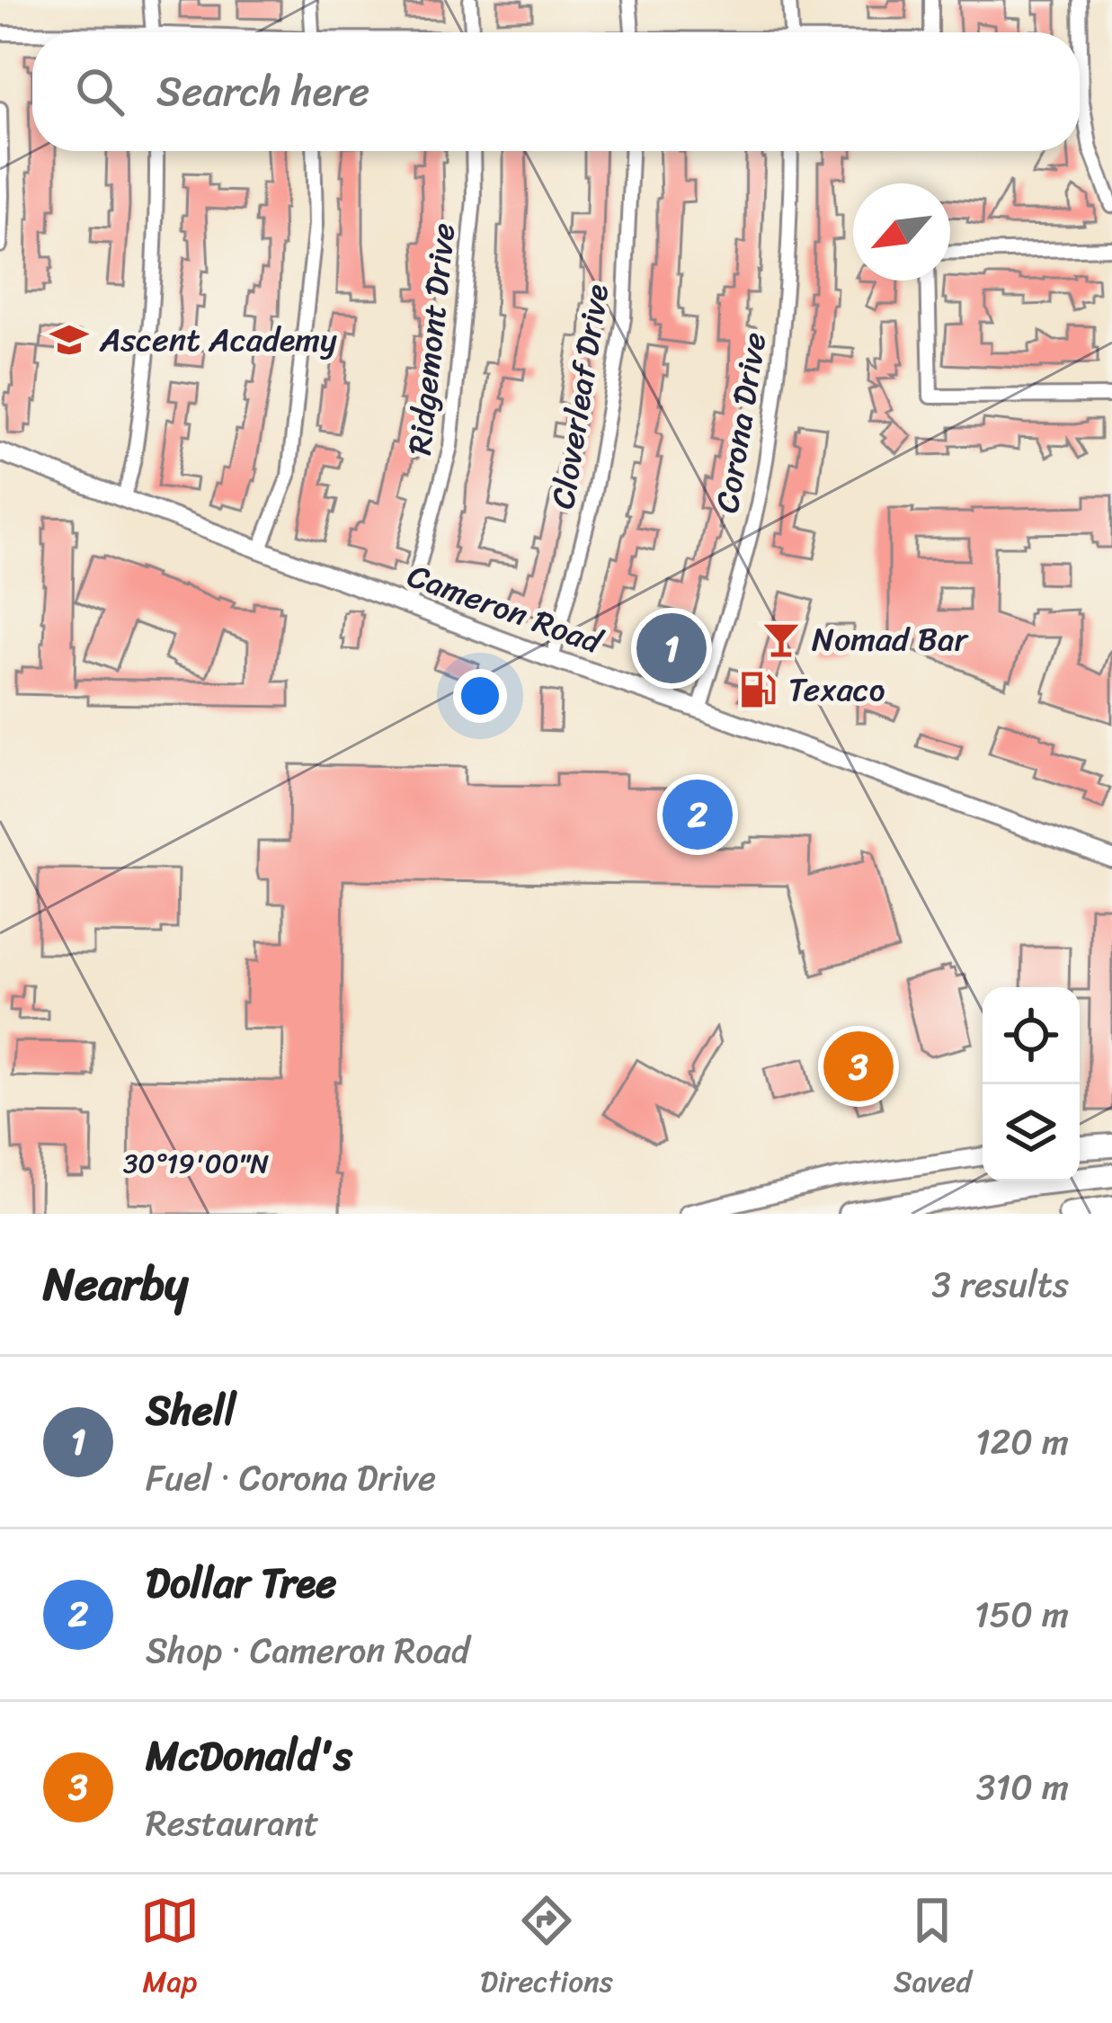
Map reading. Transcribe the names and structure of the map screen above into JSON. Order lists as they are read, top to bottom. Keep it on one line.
{"streets":{"main road":["Cameron Road"],"street":["Ridgemont Drive","Cloverleaf Drive","Corona Drive"]},"crossings":[["Ridgemont Drive","Cameron Road"],["Cloverleaf Drive","Cameron Road"],["Corona Drive","Cameron Road"]],"places":{"school or university":["Ascent Academy"],"bar":["Nomad Bar"],"fuel station":["Texaco"]},"north":"bottom left","page":{"search":"Search here","pins":["1","2","3"],"heading":["Nearby","3 results"],"list":[{"mark":"1","name":"Shell","note":"Fuel · Corona Drive","value":"120 m"},{"mark":"2","name":"Dollar Tree","note":"Shop · Cameron Road","value":"150 m"},{"mark":"3","name":"McDonald's","note":"Restaurant","value":"310 m"}],"nav":["Map","Directions","Saved"]},"coordinates":["30°19'00\"N"]}
